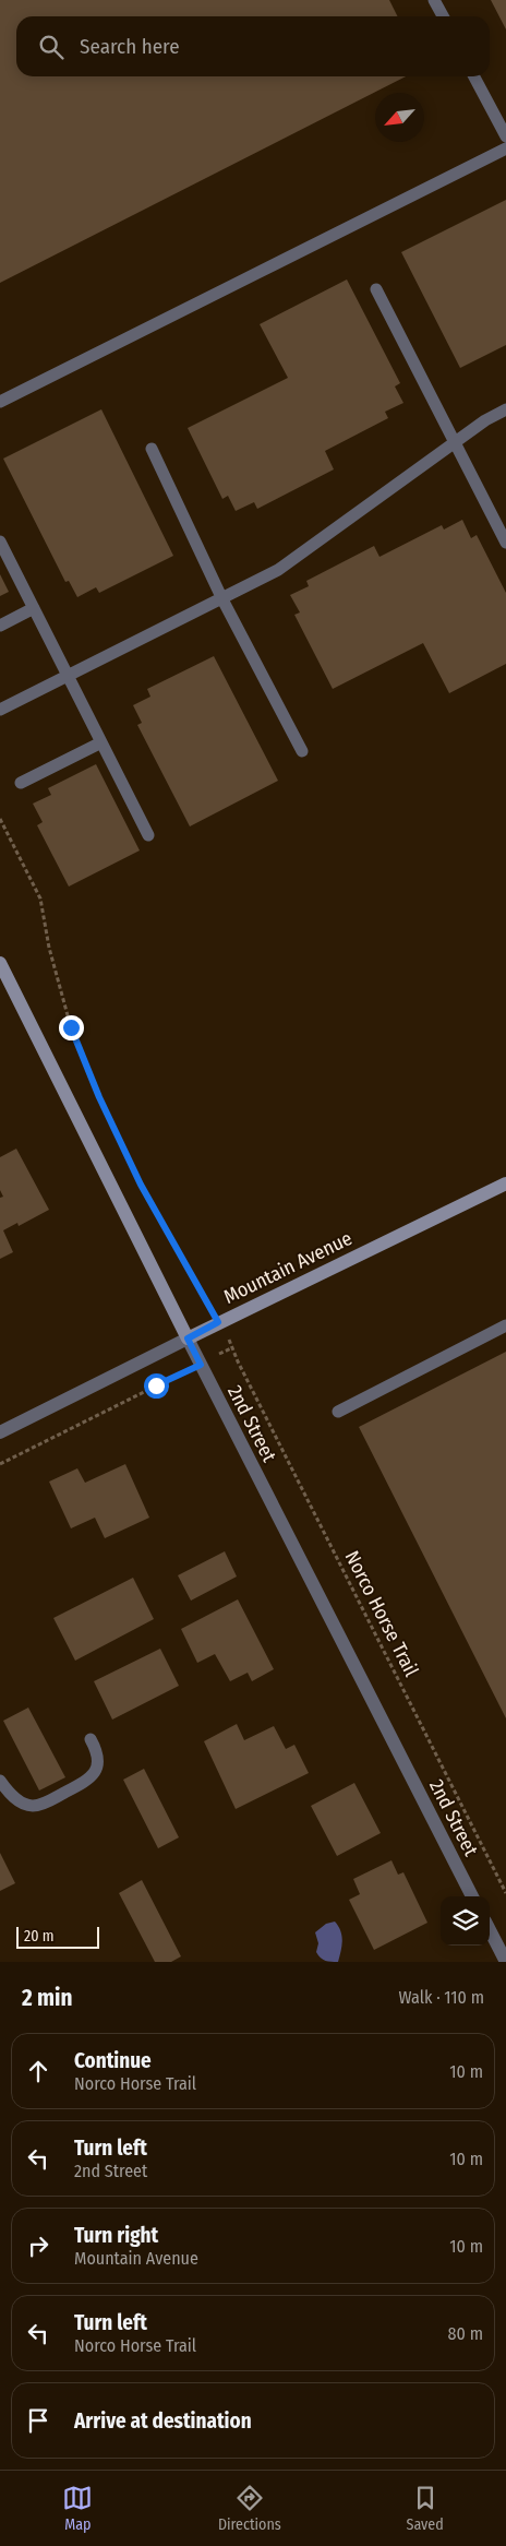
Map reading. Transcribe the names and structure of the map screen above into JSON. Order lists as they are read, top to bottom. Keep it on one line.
{"streets":{"main road":["Mountain Avenue","2nd Street"],"path":["Norco Horse Trail"]},"crossings":[["Mountain Avenue","2nd Street"],["Mountain Avenue","Norco Horse Trail"]],"scale_bar":"20 m","north":"bottom left","page":{"search":"Search here","scale":"20 m","heading":["2 min","Walk · 110 m"],"list":[["Continue","Norco Horse Trail","10 m"],["Turn left","2nd Street","10 m"],["Turn right","Mountain Avenue","10 m"],["Turn left","Norco Horse Trail","80 m"],"Arrive at destination"],"nav":["Map","Directions","Saved"]}}
